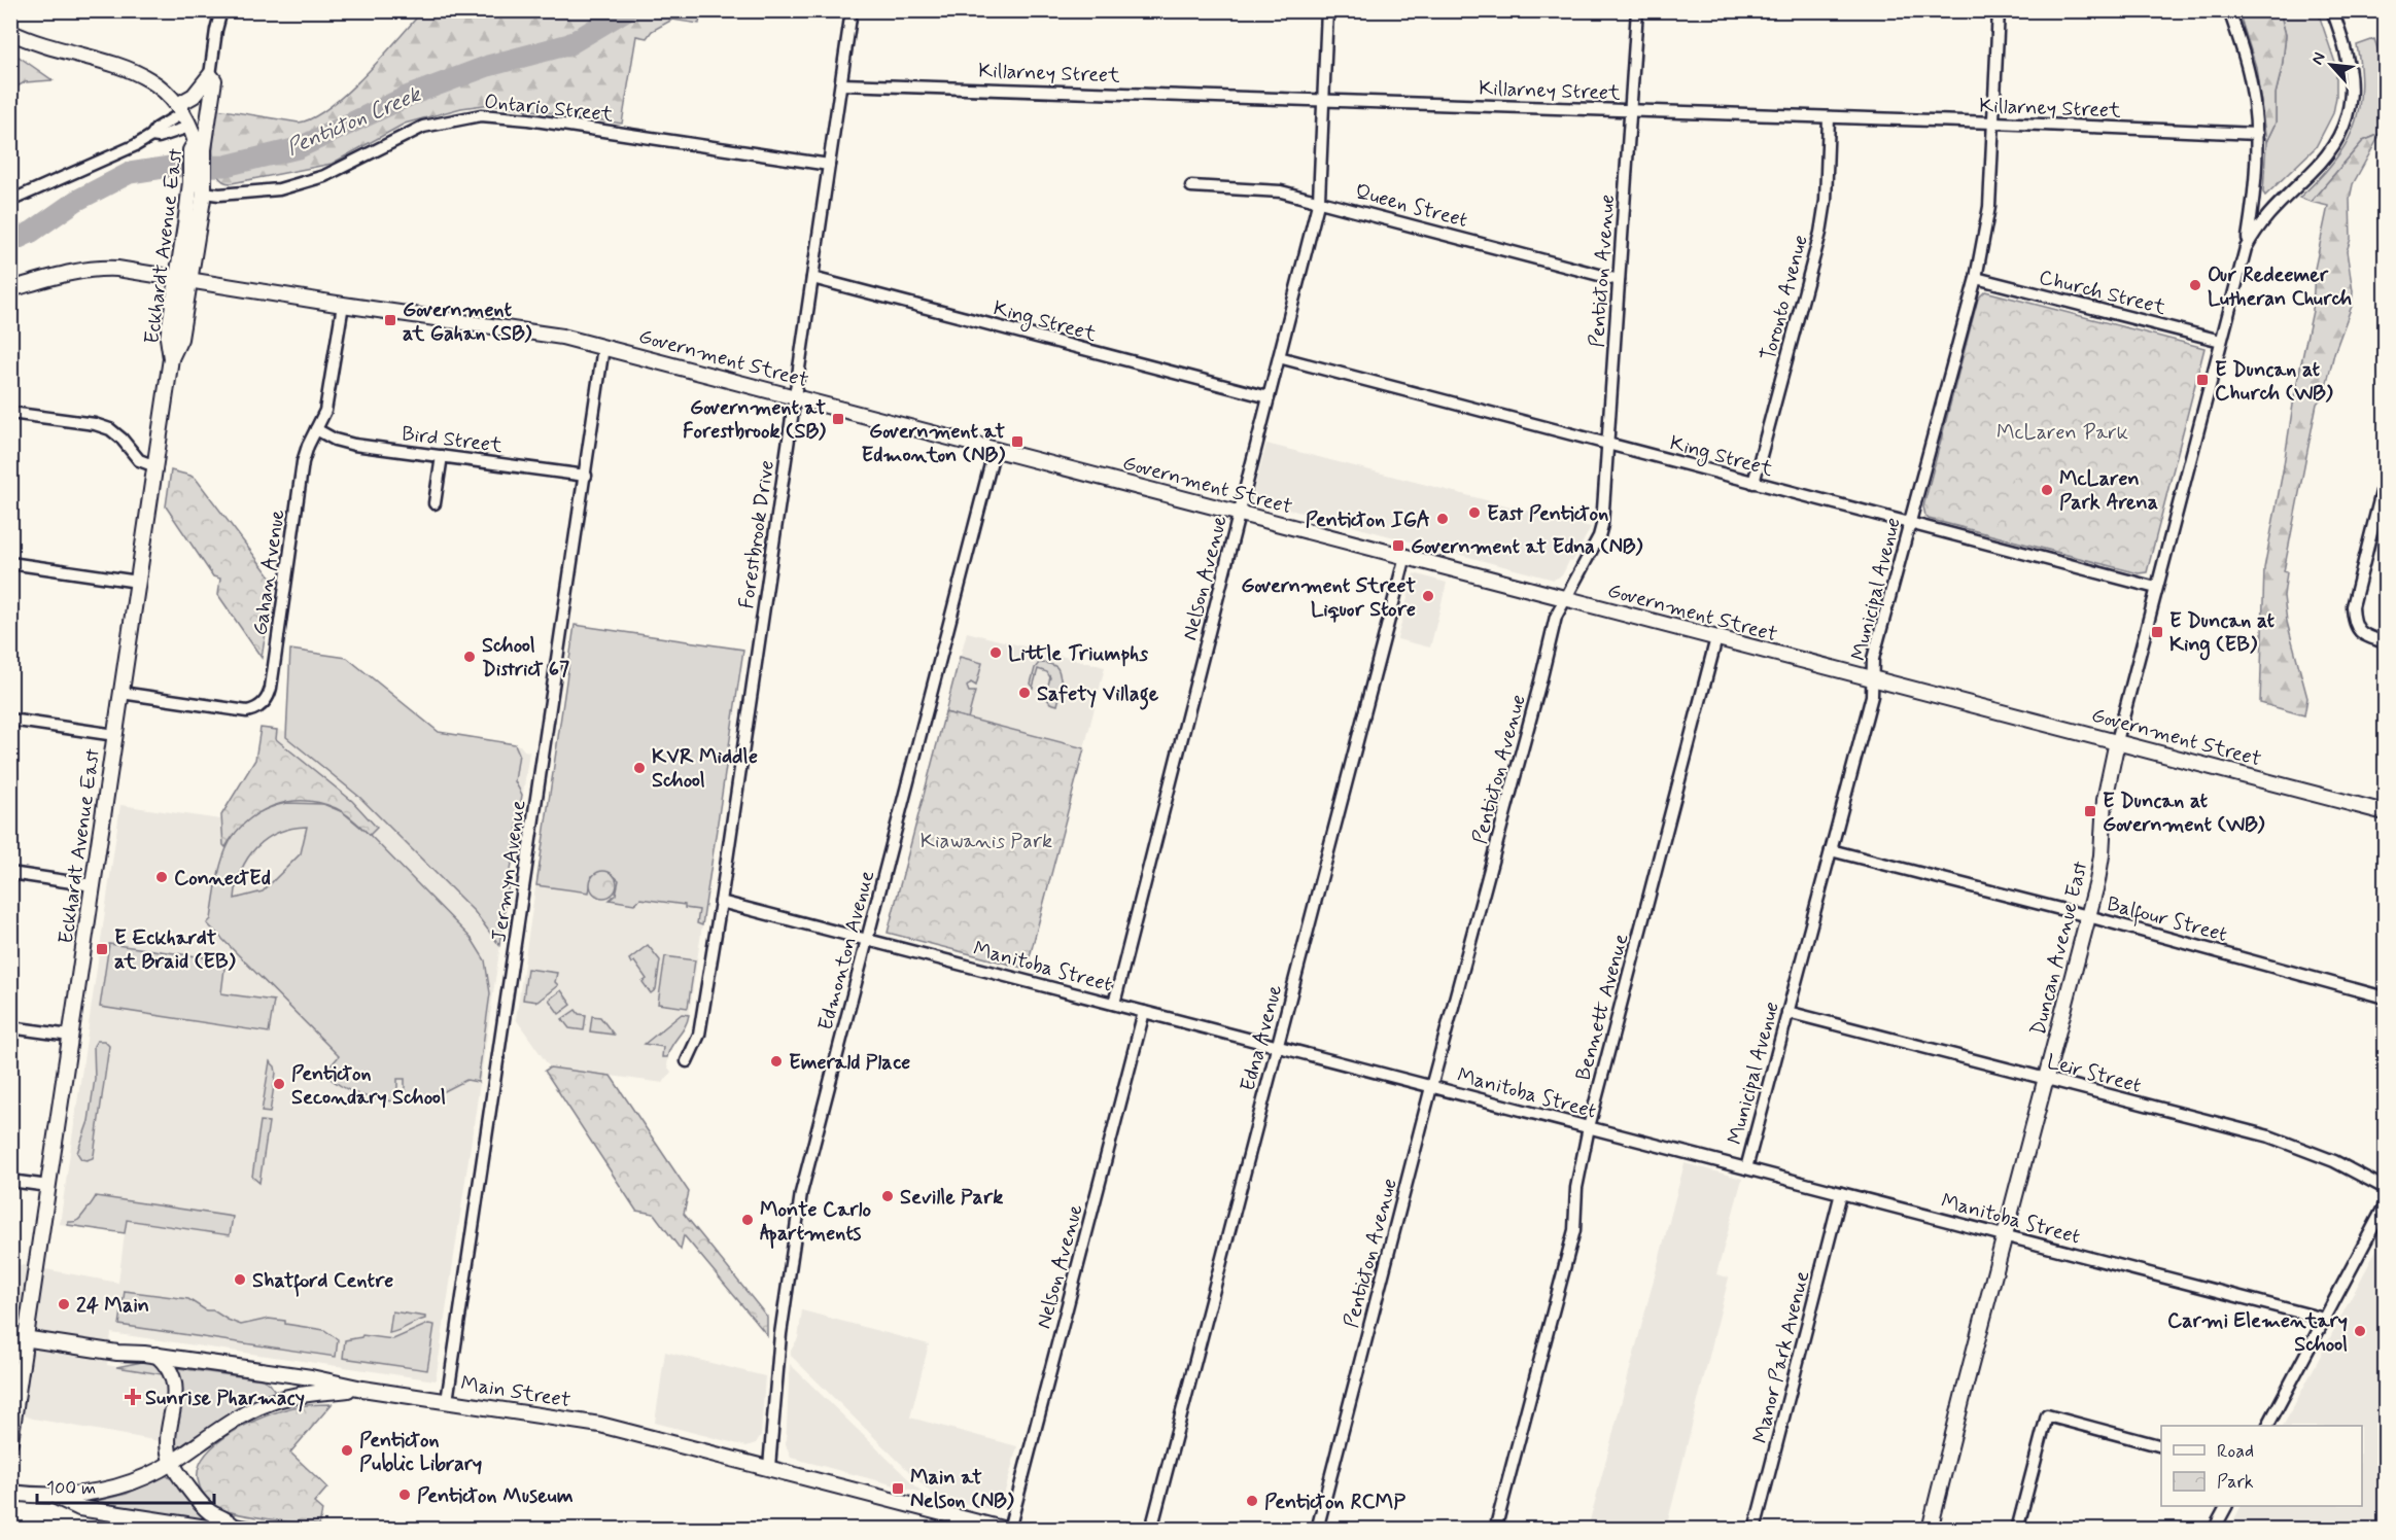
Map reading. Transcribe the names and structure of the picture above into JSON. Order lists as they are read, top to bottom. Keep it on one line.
{"streets":{"street":["Killarney Street","Ontario Street","Queen Street","Eckhardt Avenue East","Penticton Avenue","Church Street","Toronto Avenue","King Street","Government Street","Bird Street","Forestbrook Drive","Gahan Avenue","Nelson Avenue","Municipal Avenue","Jermyn Avenue","Balfour Street","Duncan Avenue East","Edmonton Avenue","Manitoba Street","Bennett Avenue","Edna Avenue","Leir Street","Manor Park Avenue","Main Street"]},"crossings":[["Killarney Street","Penticton Avenue"],["Killarney Street","Toronto Avenue"],["Killarney Street","Forestbrook Drive"],["Killarney Street","Nelson Avenue"],["Killarney Street","Municipal Avenue"],["Ontario Street","Eckhardt Avenue East"],["Ontario Street","Forestbrook Drive"],["Queen Street","Penticton Avenue"],["Queen Street","Nelson Avenue"],["Eckhardt Avenue East","Government Street"],["Eckhardt Avenue East","Gahan Avenue"],["Eckhardt Avenue East","Main Street"],["Penticton Avenue","King Street"],["Penticton Avenue","Government Street"],["Penticton Avenue","Manitoba Street"],["Church Street","Municipal Avenue"],["Church Street","Duncan Avenue East"],["Toronto Avenue","King Street"],["King Street","Forestbrook Drive"],["King Street","Nelson Avenue"],["King Street","Municipal Avenue"],["King Street","Duncan Avenue East"],["Government Street","Forestbrook Drive"],["Government Street","Gahan Avenue"],["Government Street","Nelson Avenue"],["Government Street","Municipal Avenue"],["Government Street","Jermyn Avenue"],["Government Street","Duncan Avenue East"],["Government Street","Edmonton Avenue"],["Government Street","Bennett Avenue"],["Government Street","Edna Avenue"],["Bird Street","Gahan Avenue"],["Bird Street","Jermyn Avenue"],["Forestbrook Drive","Manitoba Street"],["Nelson Avenue","Manitoba Street"],["Nelson Avenue","Main Street"],["Municipal Avenue","Balfour Street"],["Municipal Avenue","Manitoba Street"],["Municipal Avenue","Leir Street"],["Jermyn Avenue","Main Street"],["Balfour Street","Duncan Avenue East"],["Duncan Avenue East","Manitoba Street"],["Duncan Avenue East","Leir Street"],["Edmonton Avenue","Manitoba Street"],["Edmonton Avenue","Main Street"],["Manitoba Street","Bennett Avenue"],["Manitoba Street","Edna Avenue"],["Manitoba Street","Manor Park Avenue"]],"water":["Penticton Creek"],"parks":["McLaren Park","Kiawanis Park"],"places":{"other":["Our Redeemer Lutheran Church","McLaren Park Arena","East Penticton","Penticton IGA","Government Street Liquor Store","Little Triumphs","School District 67","Safety Village","KVR Middle School","ConnectEd","Emerald Place","Penticton Secondary School","Seville Park","Monte Carlo Apartments","Shatford Centre","24 Main","Carmi Elementary School","Penticton Public Library","Penticton Museum","Penticton RCMP"],"transit":["Government at Gahan (SB)","E Duncan at Church (WB)","Government at Forestbrook (SB)","Government at Edmonton (NB)","Government at Edna (NB)","E Duncan at King (EB)","E Duncan at Government (WB)","E Eckhardt at Braid (EB)","Main at Nelson (NB)"],"health":["Sunrise Pharmacy"]},"legend":["Road","Park"],"scale_bar":"100 m","north":"top left"}
